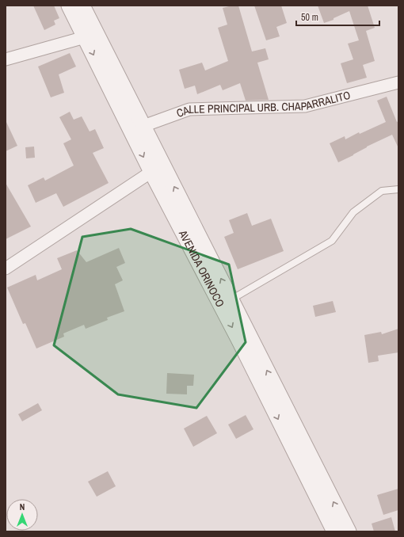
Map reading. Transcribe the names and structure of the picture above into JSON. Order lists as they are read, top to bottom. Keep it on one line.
{"streets":{"street":["CALLE PRINCIPAL URB. CHAPARRALITO","AVENIDA ORINOCO"]},"crossings":[["CALLE PRINCIPAL URB. CHAPARRALITO","AVENIDA ORINOCO"]],"scale_bar":"50 m","north":"top"}
